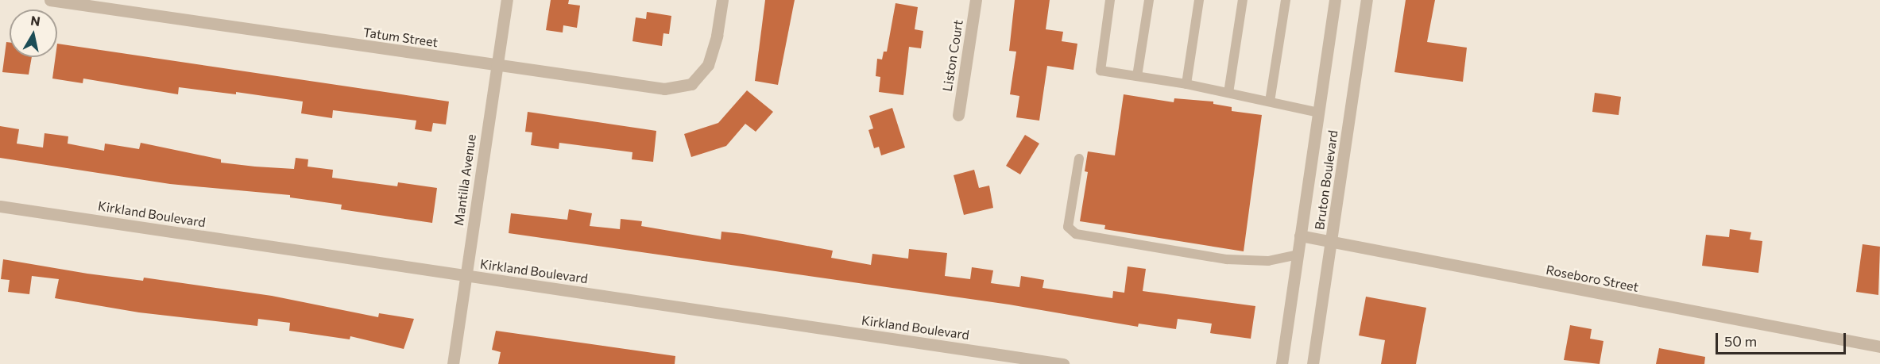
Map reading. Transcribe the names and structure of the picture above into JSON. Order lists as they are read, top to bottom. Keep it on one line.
{"streets":{"street":["Tatum Street","Liston Court","Mantilla Avenue","Bruton Boulevard","Kirkland Boulevard","Roseboro Street"]},"crossings":[["Tatum Street","Mantilla Avenue"],["Mantilla Avenue","Kirkland Boulevard"],["Bruton Boulevard","Roseboro Street"]],"scale_bar":"50 m","north":"top"}
